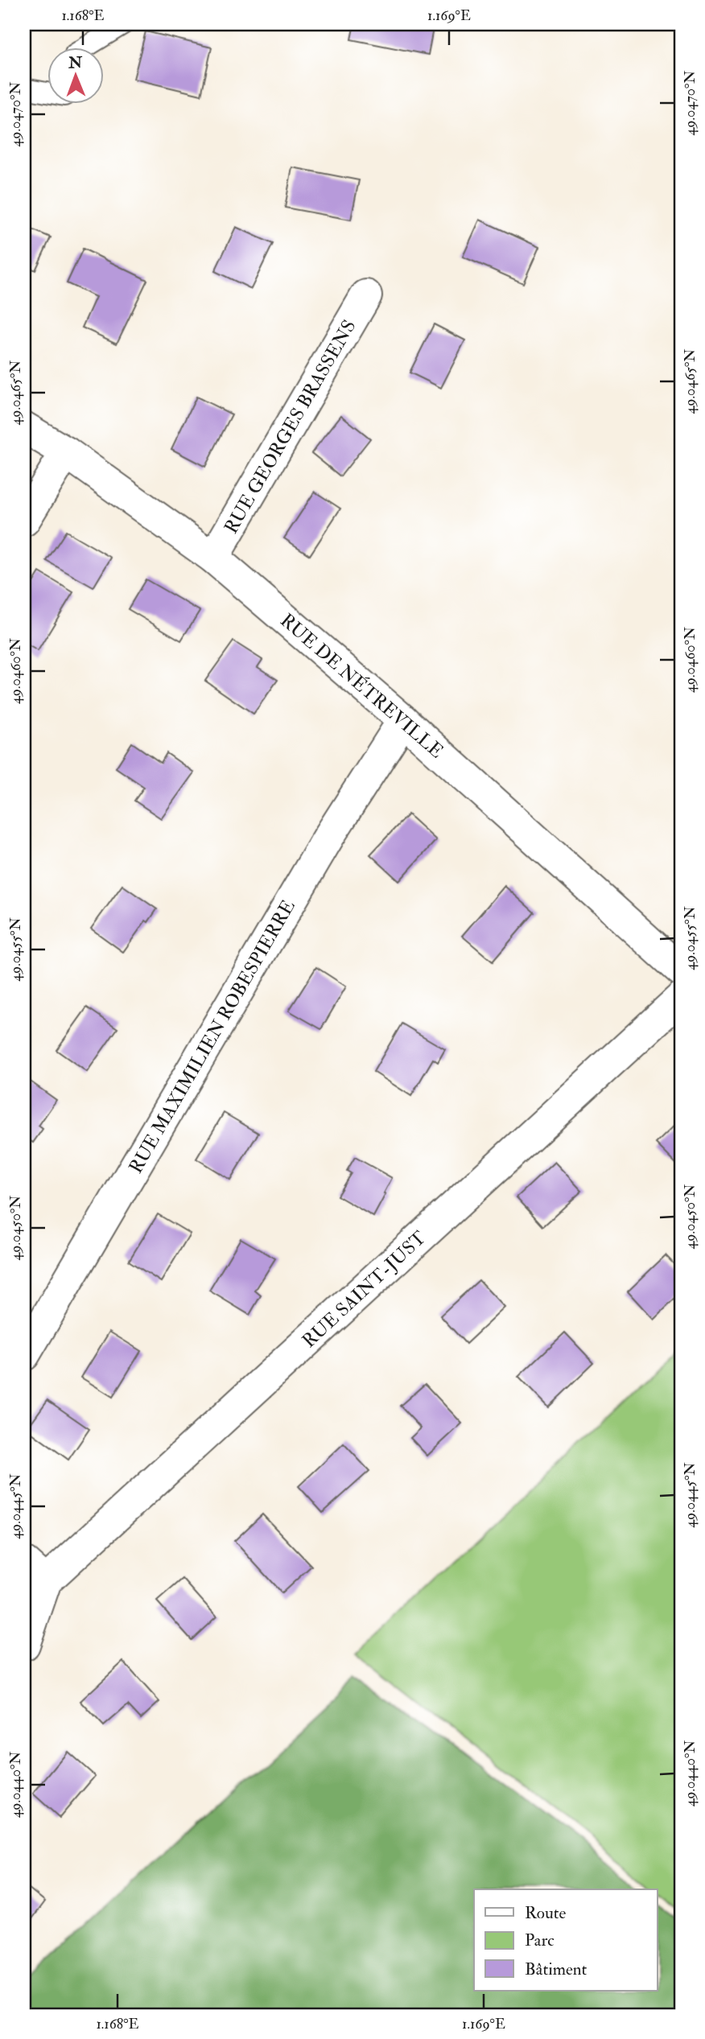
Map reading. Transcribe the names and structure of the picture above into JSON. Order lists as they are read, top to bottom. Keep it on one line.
{"streets":{"street":["RUE GEORGES BRASSENS","RUE DE NÉTREVILLE","RUE MAXIMILIEN ROBESPIERRE","RUE SAINT-JUST"]},"crossings":[["RUE GEORGES BRASSENS","RUE DE NÉTREVILLE"],["RUE DE NÉTREVILLE","RUE MAXIMILIEN ROBESPIERRE"]],"legend":["Route","Parc","Bâtiment"],"north":"top","coordinates":["1.168°E","1.169°E","49.0470°N","49.0465°N","49.0460°N","49.0455°N","49.0450°N","49.0445°N","49.0440°N"]}
